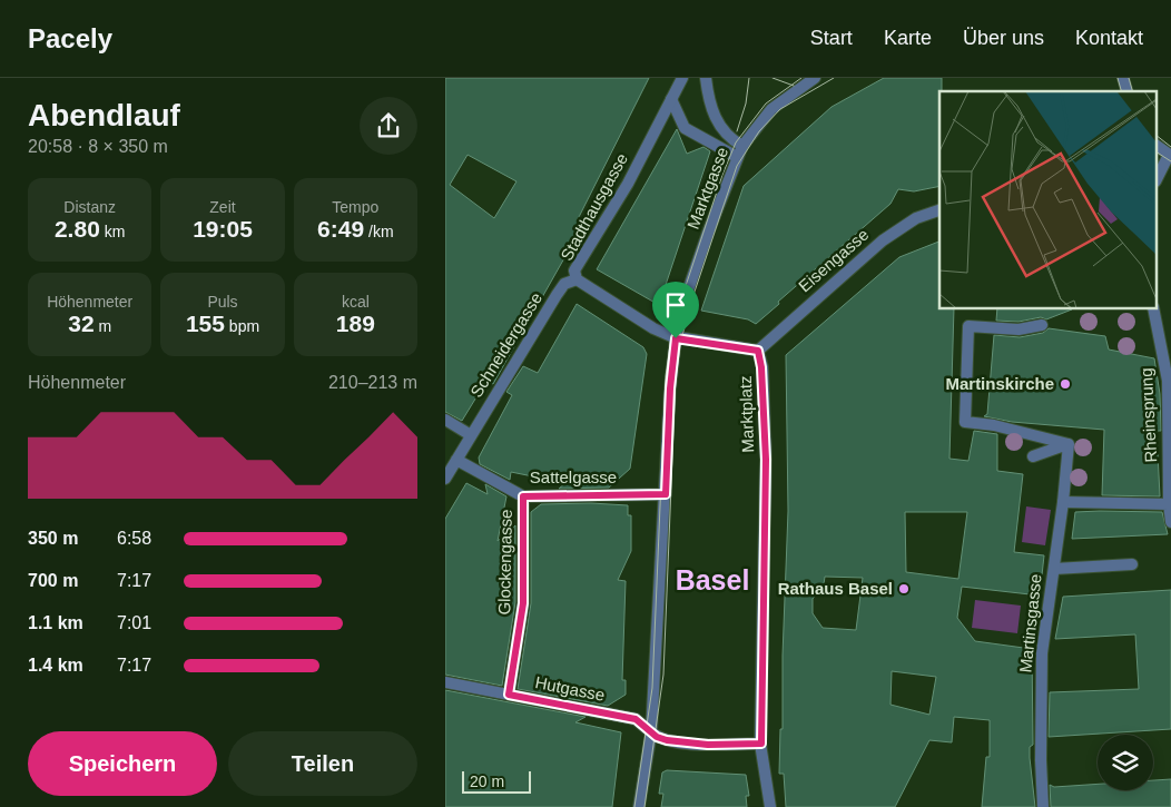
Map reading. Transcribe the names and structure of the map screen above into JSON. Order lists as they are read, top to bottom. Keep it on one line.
{"streets":{"street":["Marktgasse","Stadthausgasse","Eisengasse","Schneidergasse","Marktplatz","Rheinsprung","Sattelgasse","Glockengasse","Martinsgasse","Hutgasse"]},"crossings":[["Marktgasse","Stadthausgasse"],["Marktgasse","Marktplatz"],["Stadthausgasse","Schneidergasse"],["Stadthausgasse","Marktplatz"],["Eisengasse","Marktplatz"],["Schneidergasse","Sattelgasse"],["Sattelgasse","Glockengasse"],["Glockengasse","Hutgasse"]],"districts":["Basel"],"places":["Martinskirche","Rathaus Basel"],"scale_bar":"20 m","page":{"header":"Pacely","nav":["Start","Karte","Über uns","Kontakt"],"heading":["Abendlauf","20:58 · 8 × 350 m"],"stats":[["Distanz","2.80 km"],["Zeit","19:05"],["Tempo","6:49 /km"],["Höhenmeter","32 m"],["Puls","155 bpm"],["kcal","189"]],"chart":["Höhenmeter","210–213 m"],"list":[{"name":"350 m","note":"6:58"},{"name":"700 m","note":"7:17"},{"name":"1.1 km","note":"7:01"},{"name":"1.4 km","note":"7:17"}],"buttons":["Speichern","Teilen"],"scale":"20 m"}}
